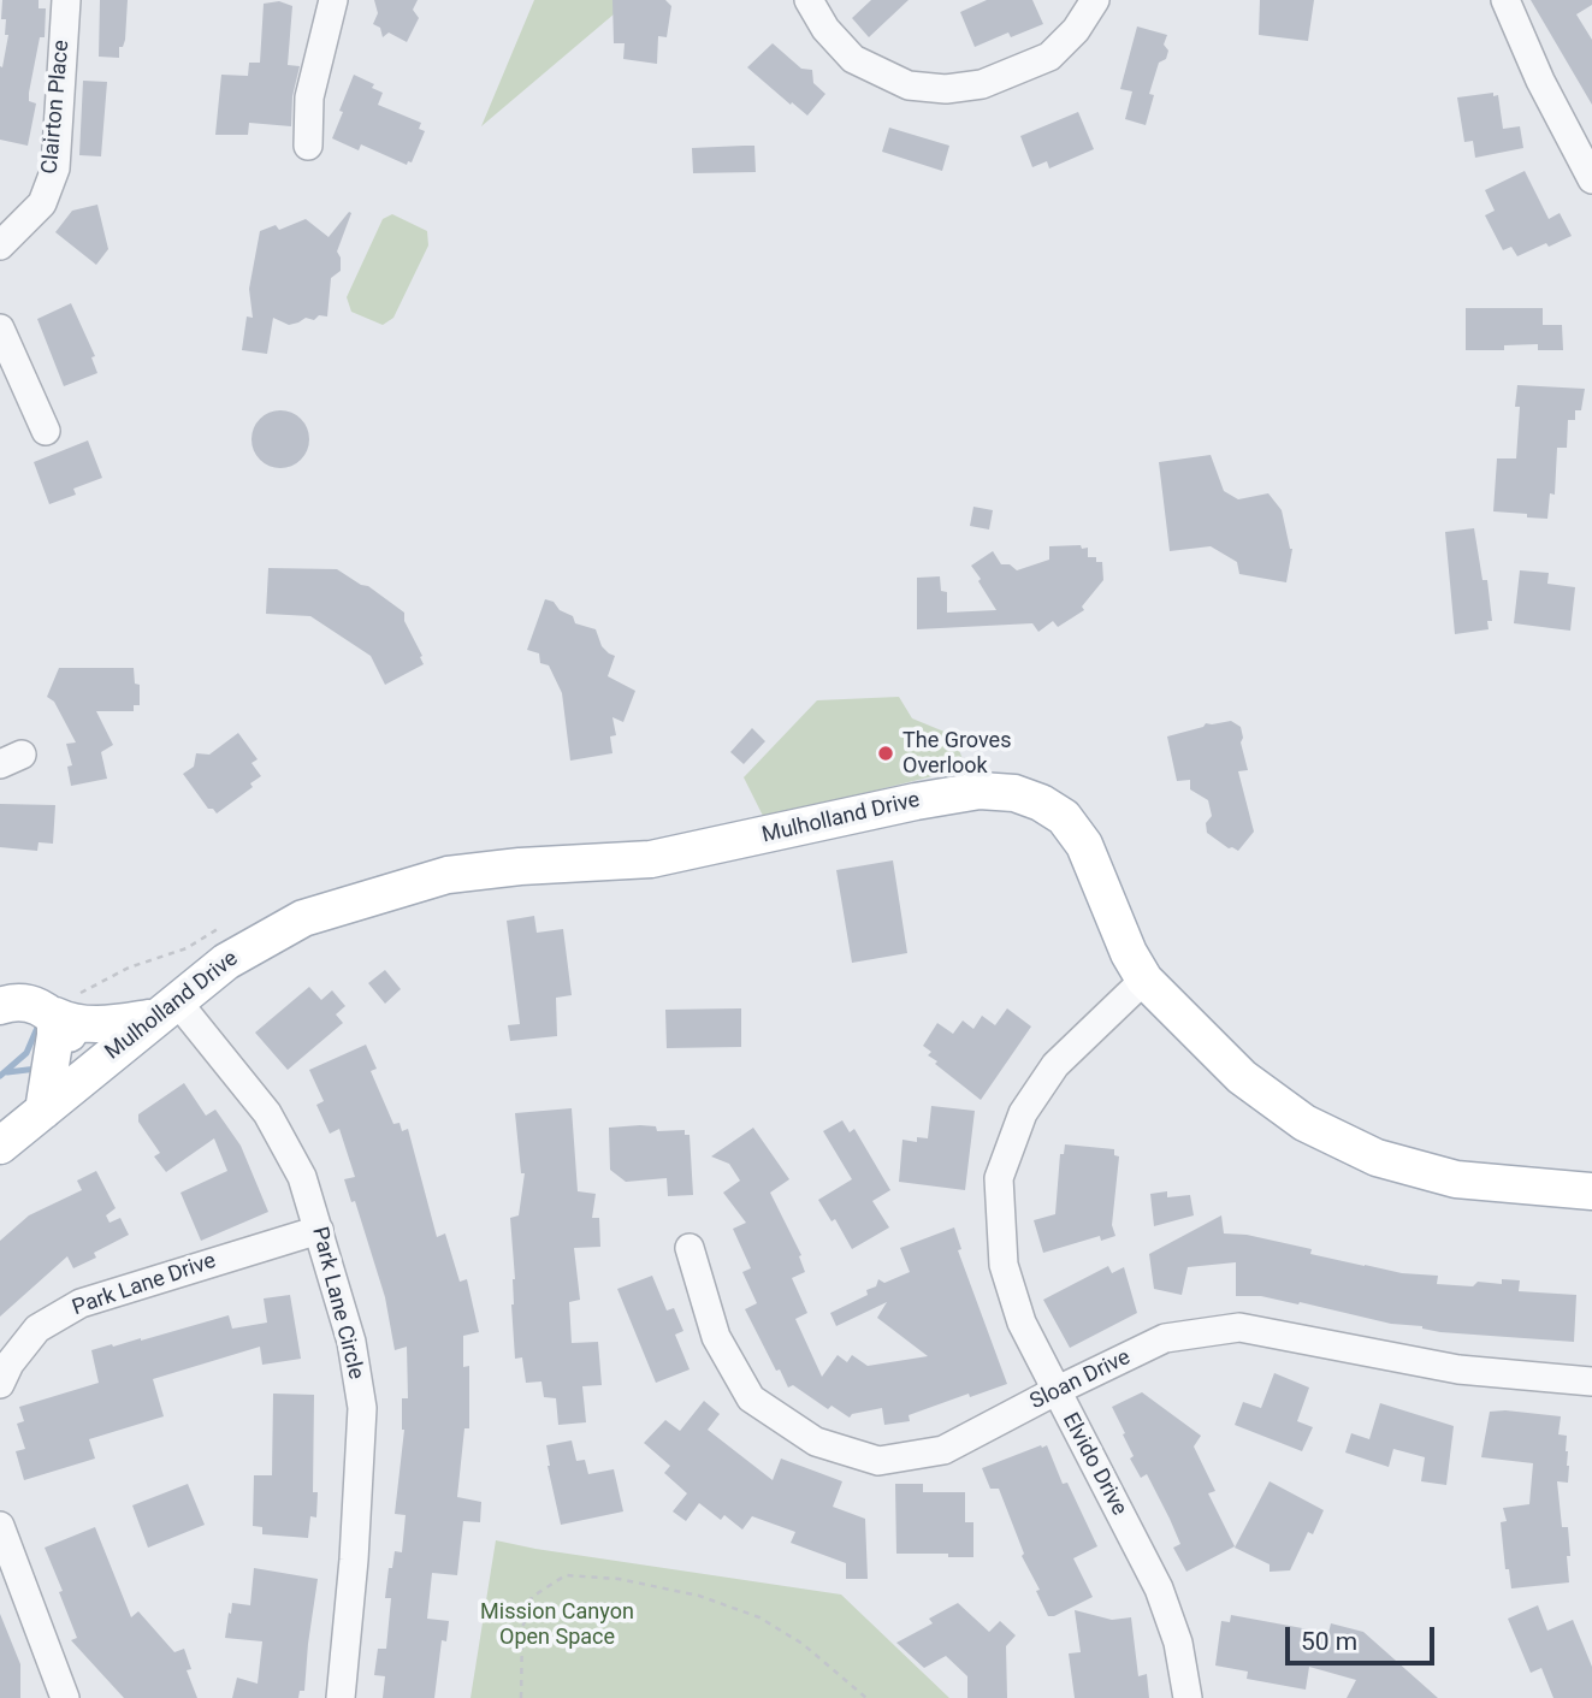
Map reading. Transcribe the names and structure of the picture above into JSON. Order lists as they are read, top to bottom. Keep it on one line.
{"streets":{"main road":["Mulholland Drive"],"street":["Clairton Place","Park Lane Drive","Park Lane Circle","Sloan Drive","Elvido Drive"]},"crossings":[["Mulholland Drive","Park Lane Circle"],["Mulholland Drive","Elvido Drive"],["Park Lane Drive","Park Lane Circle"],["Sloan Drive","Elvido Drive"]],"parks":["Mission Canyon Open Space"],"places":["The Groves Overlook"],"scale_bar":"50 m"}
